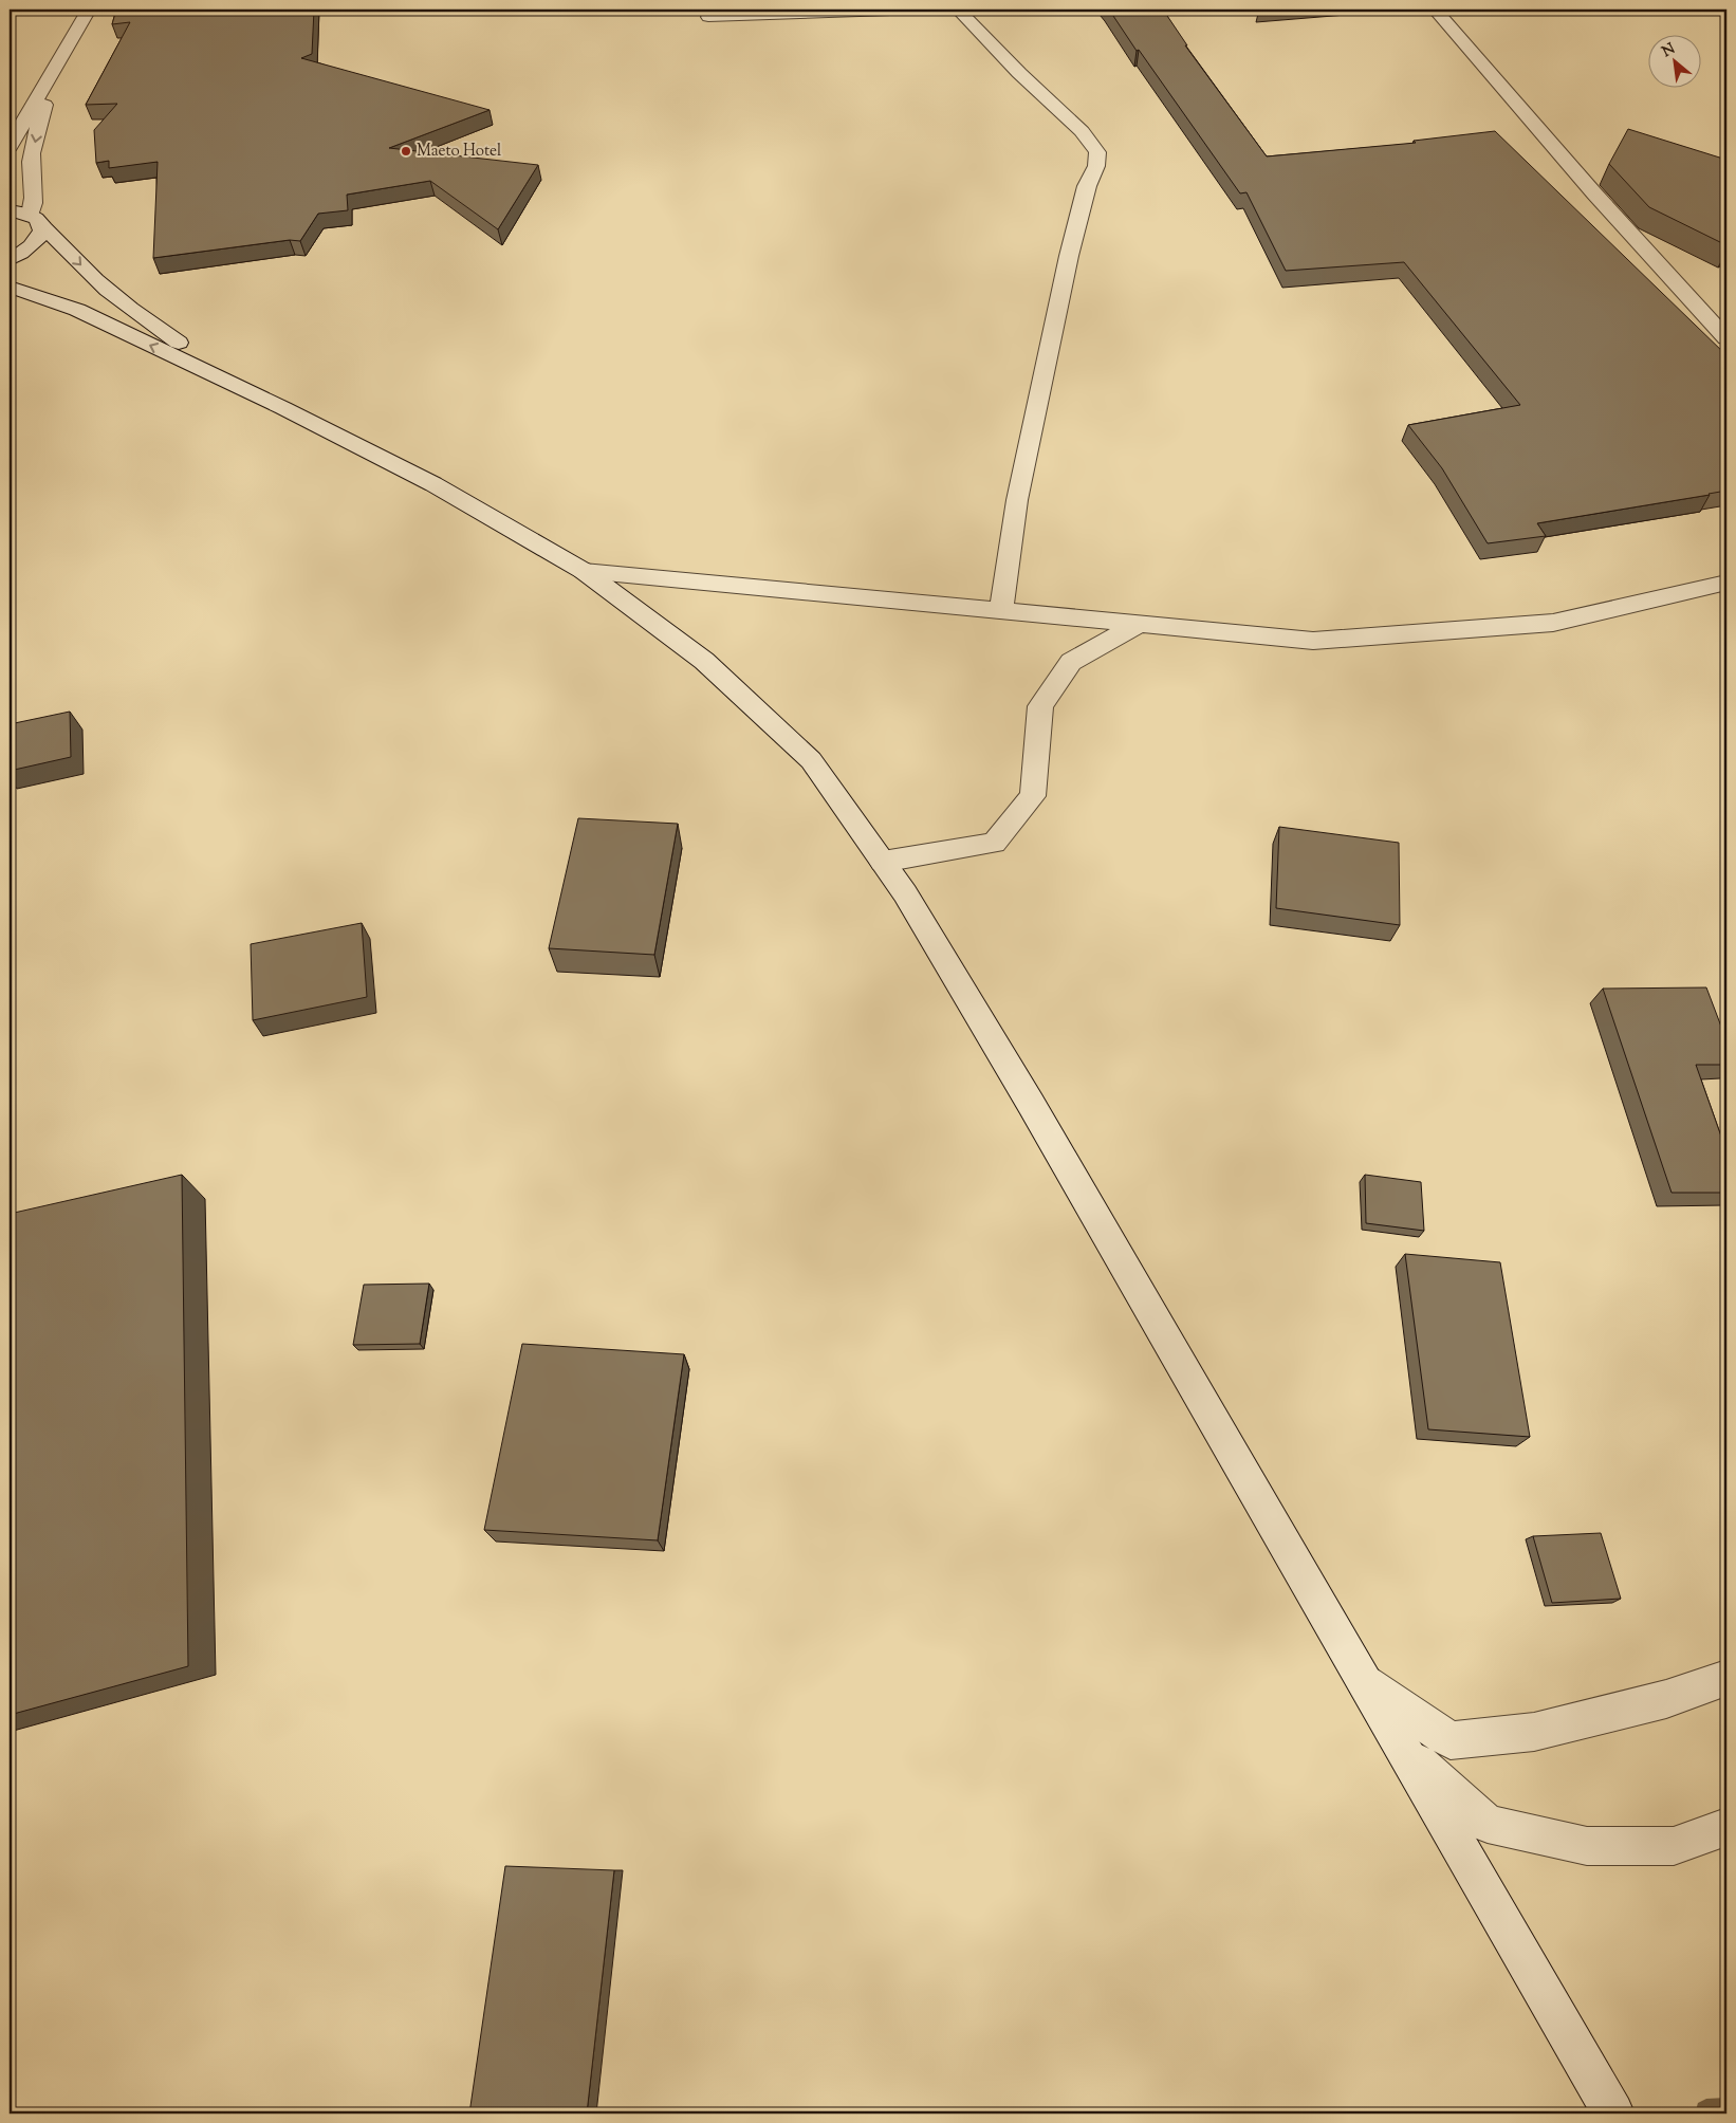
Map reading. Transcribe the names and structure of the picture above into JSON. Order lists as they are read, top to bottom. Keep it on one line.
{"places":["Maeto Hotel"],"north":"top left"}
